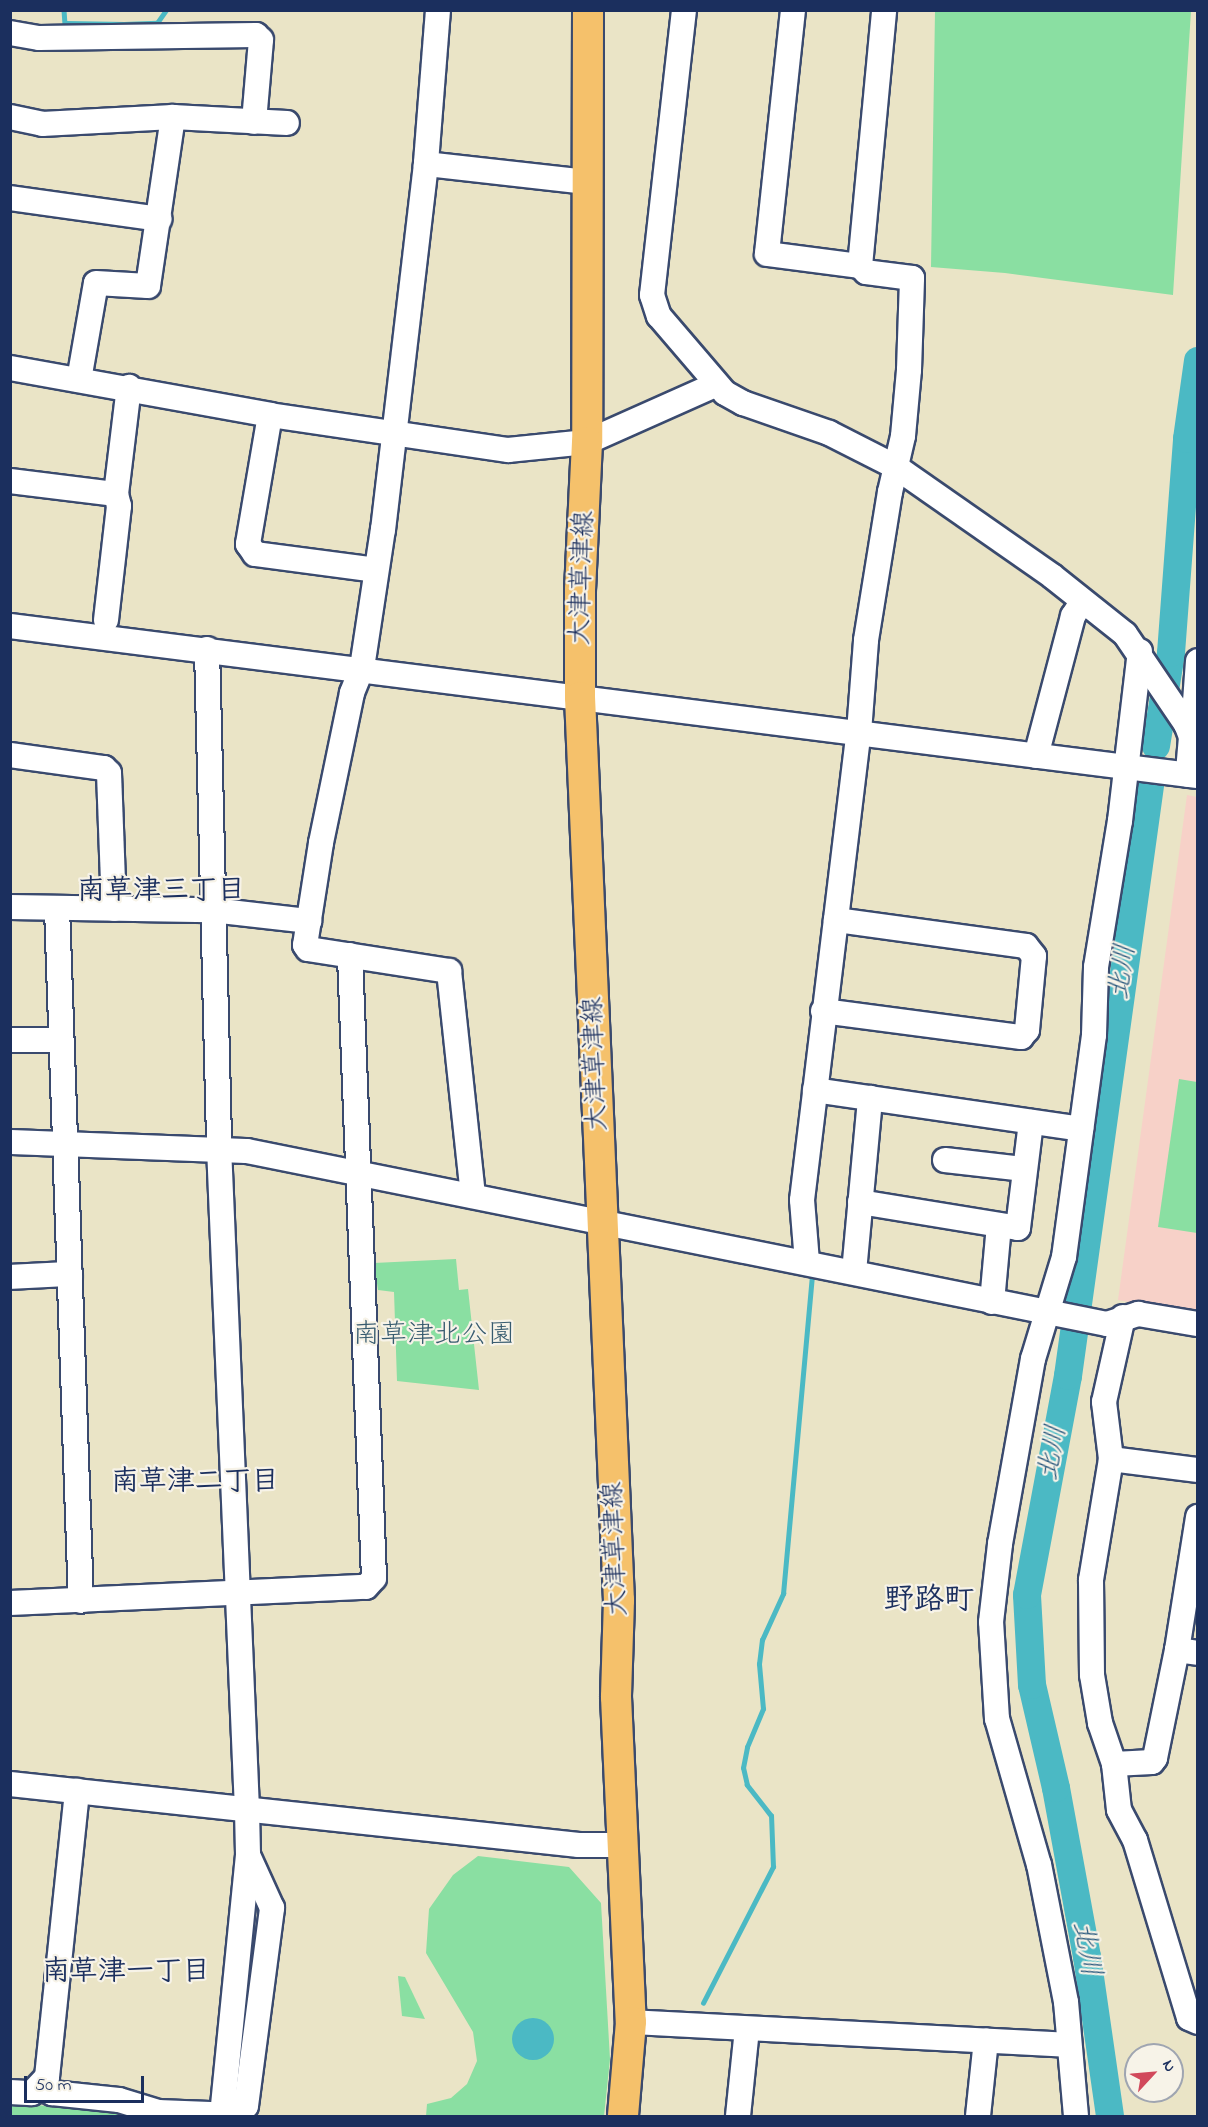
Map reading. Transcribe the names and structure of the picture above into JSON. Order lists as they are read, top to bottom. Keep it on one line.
{"streets":{"main road":["大津草津線"]},"districts":["南草津三丁目","南草津二丁目","野路町","南草津一丁目"],"water":["北川"],"parks":["南草津北公園"],"scale_bar":"50 m","north":"top right"}
